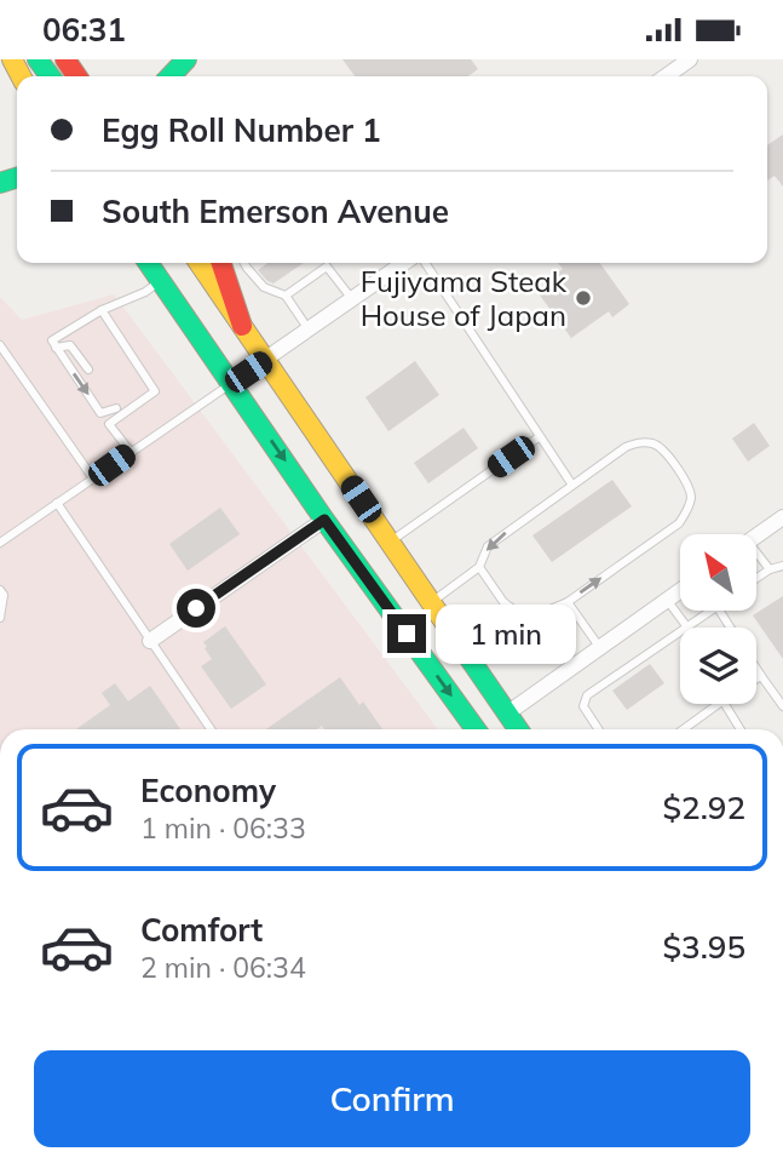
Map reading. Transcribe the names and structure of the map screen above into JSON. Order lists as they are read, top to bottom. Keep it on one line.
{"places":["Fujiyama Steak House of Japan"],"north":"top left","page":{"status":"06:31","banner":["Egg Roll Number 1","South Emerson Avenue"],"bubble":"1 min","list":[{"name":"Economy","note":"1 min · 06:33","value":"$2.92"},{"name":"Comfort","note":"2 min · 06:34","value":"$3.95"}],"buttons":"Confirm"}}
